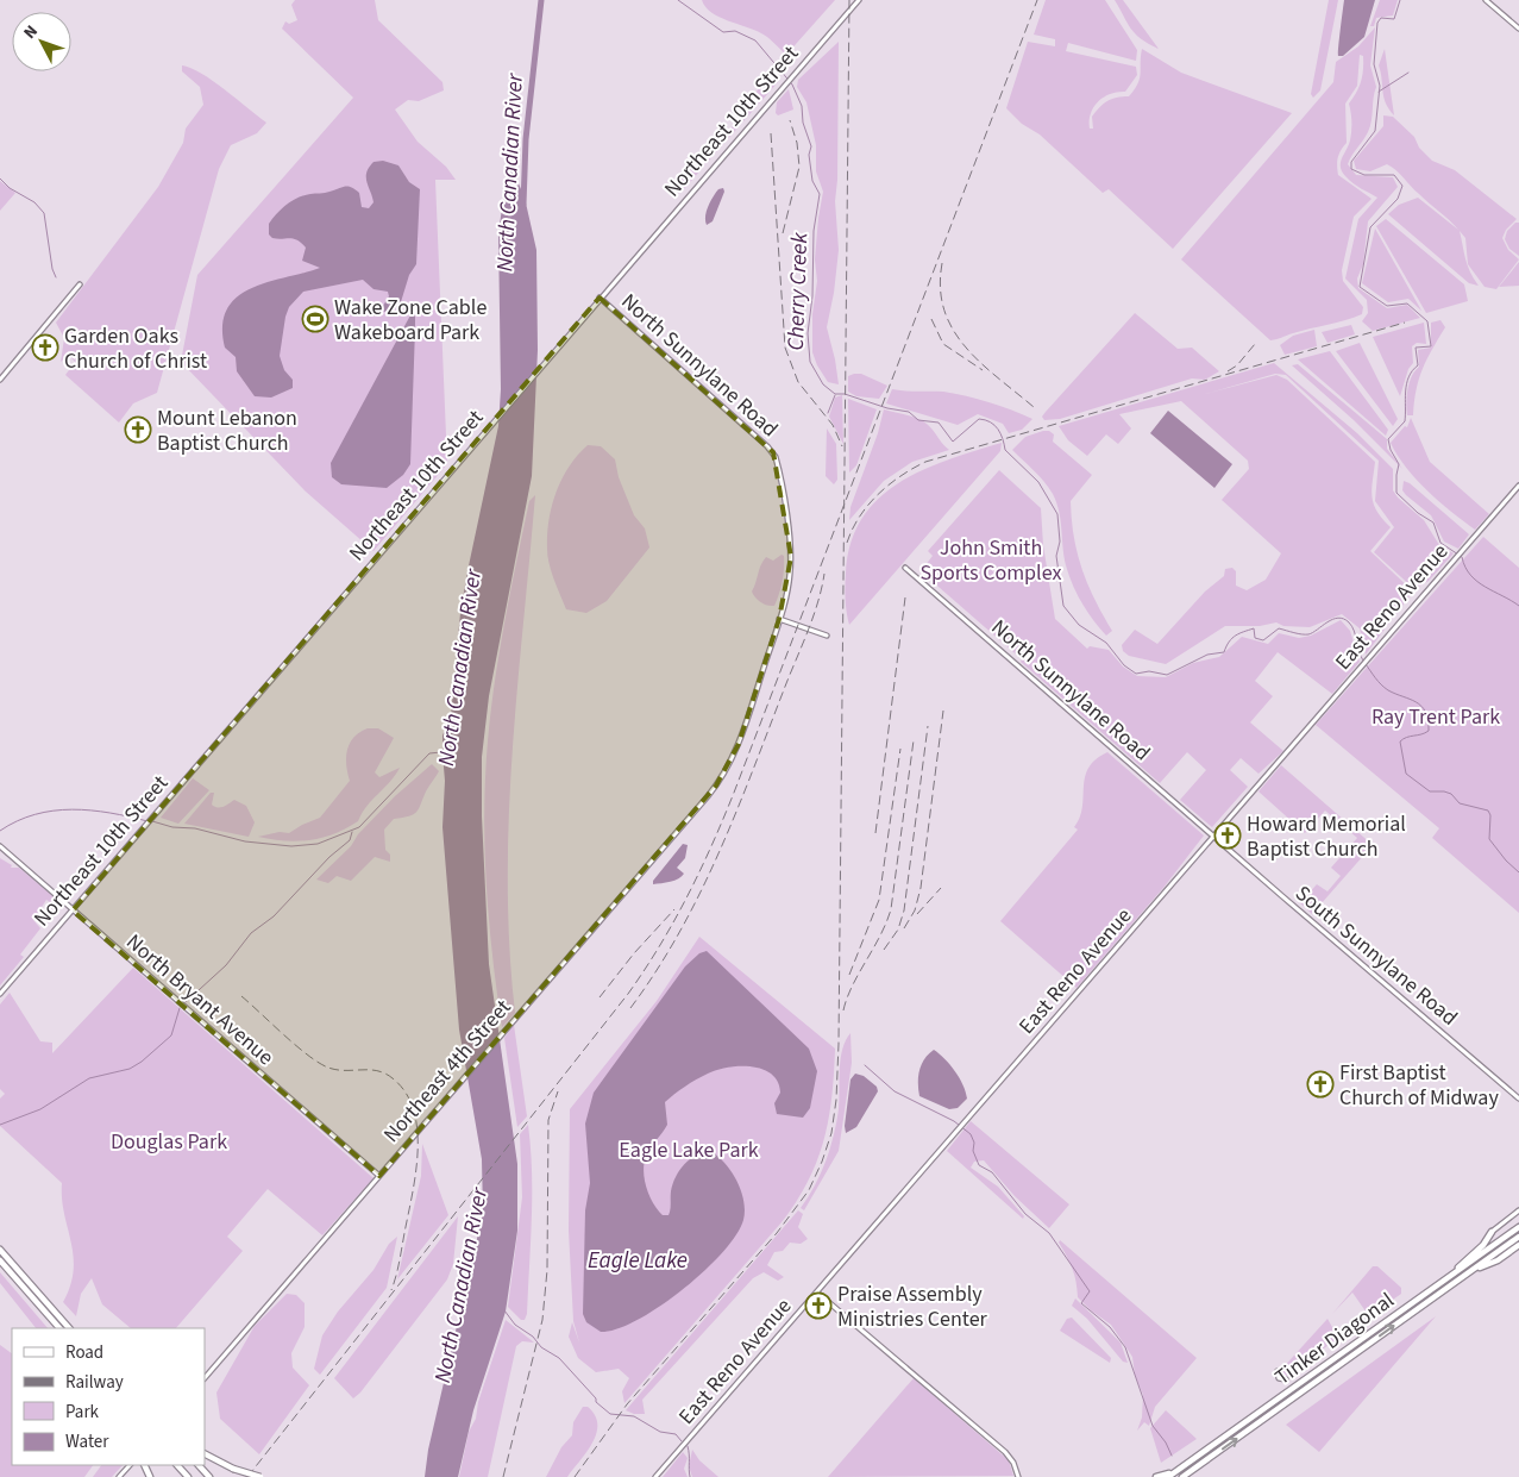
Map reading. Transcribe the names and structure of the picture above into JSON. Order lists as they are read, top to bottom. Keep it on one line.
{"streets":{"highway":["Tinker Diagonal"],"main road":["Northeast 10th Street","North Sunnylane Road","East Reno Avenue","South Sunnylane Road","North Bryant Avenue","Northeast 4th Street"]},"crossings":[["Northeast 10th Street","North Sunnylane Road"],["Northeast 10th Street","North Bryant Avenue"],["North Sunnylane Road","East Reno Avenue"],["North Sunnylane Road","South Sunnylane Road"],["North Sunnylane Road","Northeast 4th Street"],["East Reno Avenue","South Sunnylane Road"],["North Bryant Avenue","Northeast 4th Street"]],"water":["North Canadian River","Cherry Creek","Eagle Lake"],"parks":["John Smith Sports Complex","Ray Trent Park","Douglas Park","Eagle Lake Park"],"places":{"sports":["Wake Zone Cable Wakeboard Park"],"church":["Garden Oaks Church of Christ","Mount Lebanon Baptist Church","Howard Memorial Baptist Church","First Baptist Church of Midway","Praise Assembly Ministries Center"]},"legend":["Road","Railway","Park","Water"],"north":"top left"}
